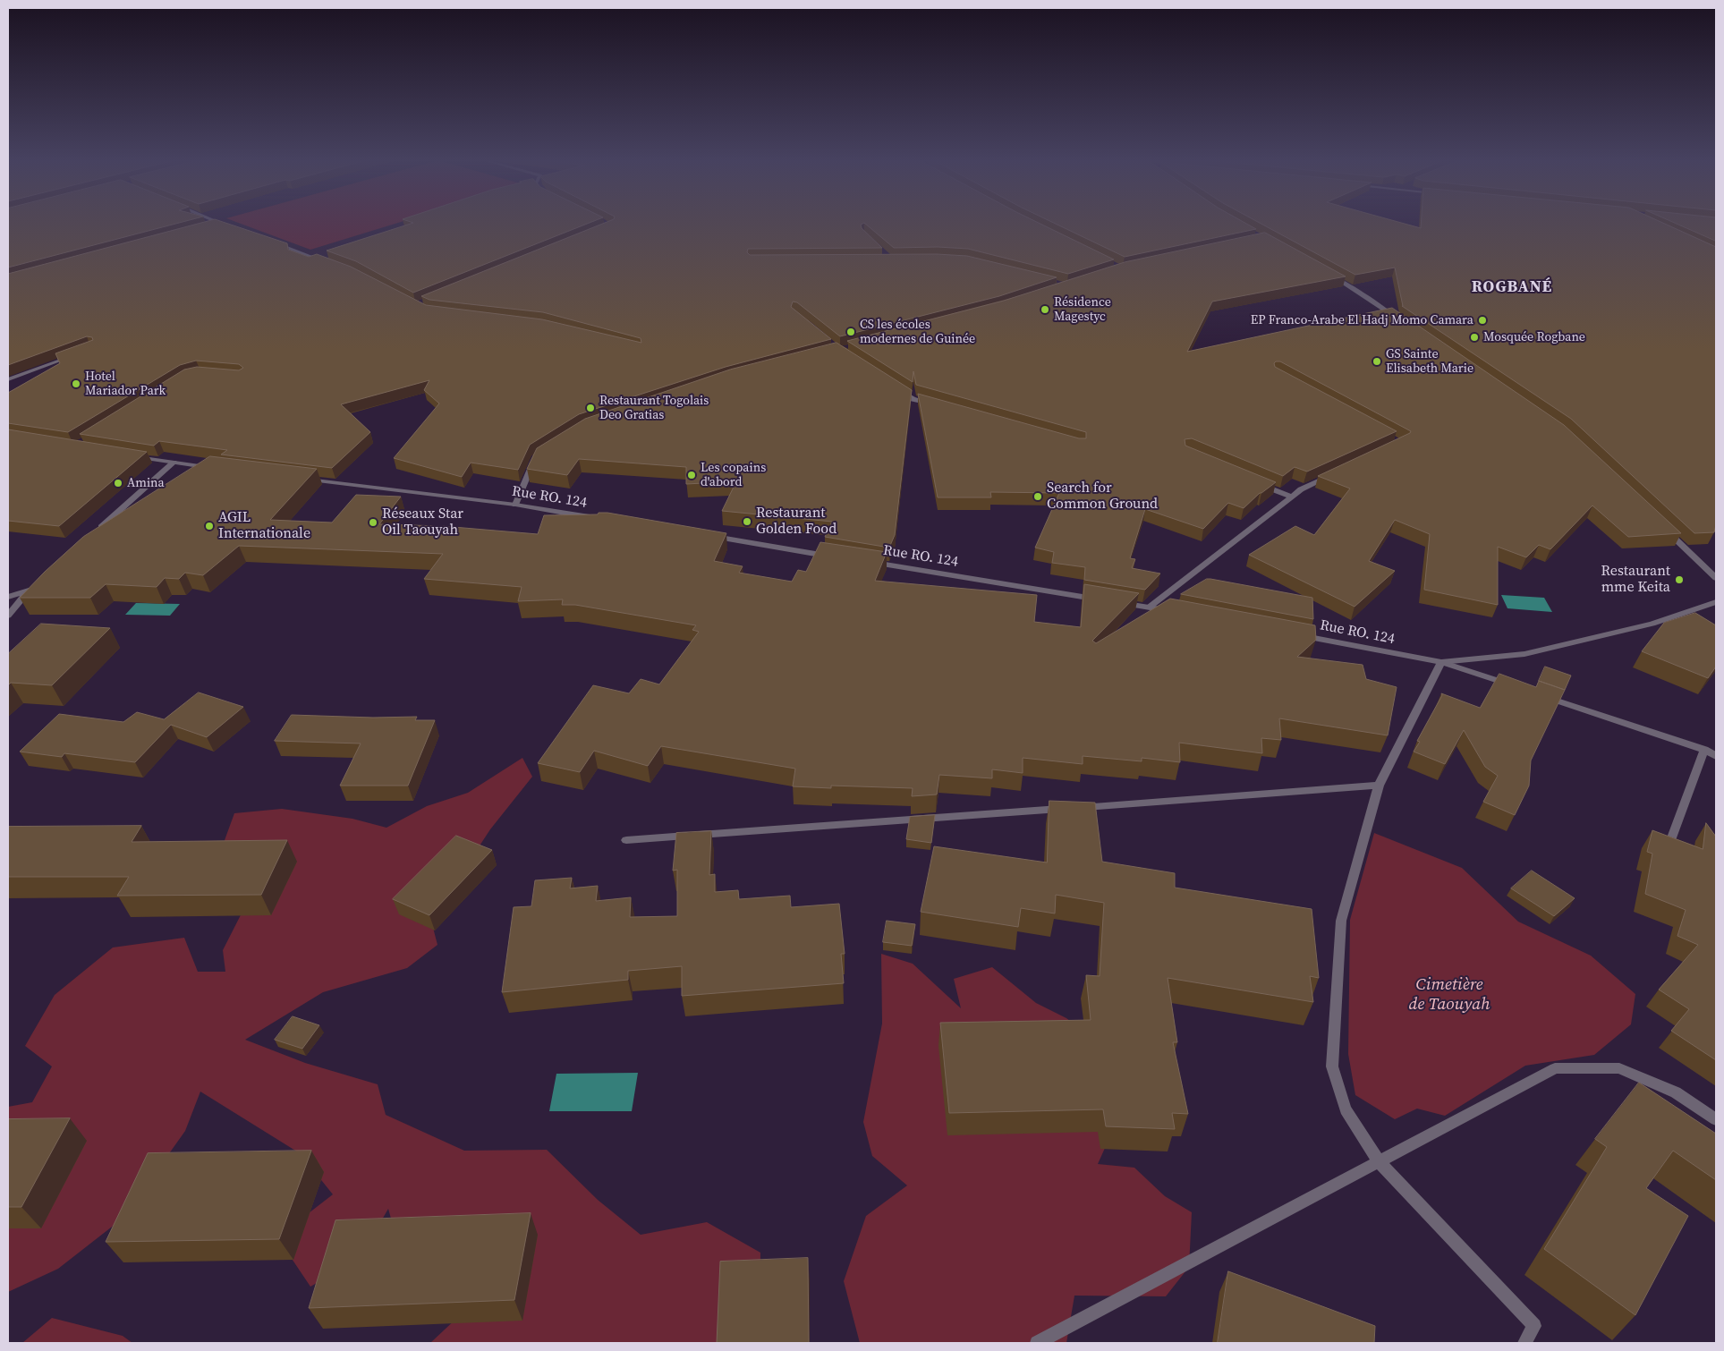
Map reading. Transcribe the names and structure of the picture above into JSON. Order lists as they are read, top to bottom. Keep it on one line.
{"streets":{"street":["Rue RO. 124"]},"districts":["ROGBANÉ"],"parks":["Cimetière de Taouyah"],"places":["Résidence Magestyc","EP Franco-Arabe El Hadj Momo Camara","CS les écoles modernes de Guinée","Mosquée Rogbane","GS Sainte Elisabeth Marie","Hotel Mariador Park","Restaurant Togolais Deo Gratias","Les copains d'abord","Amina","Search for Common Ground","Restaurant Golden Food","Réseaux Star Oil Taouyah","AGIL Internationale","Restaurant mme Keita"]}
